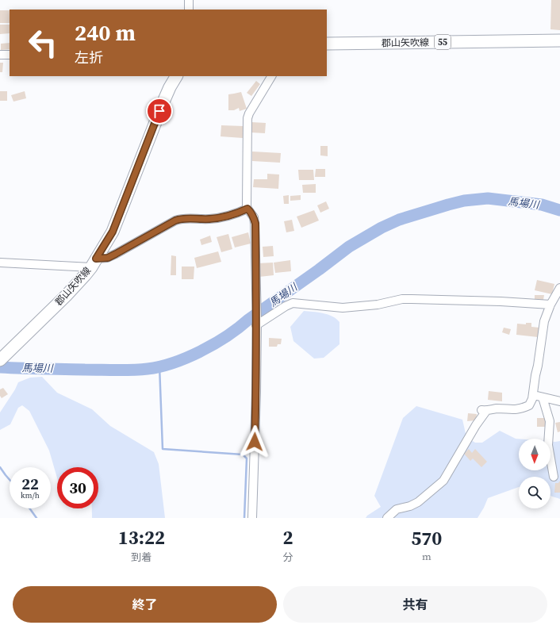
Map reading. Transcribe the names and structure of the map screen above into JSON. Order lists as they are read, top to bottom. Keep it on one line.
{"streets":{"main road":["55","郡山矢吹線"]},"water":["馬場川"],"north":"bottom","page":{"turn":["240 m","左折"],"speed":"22 km/h","limit":"30","eta":["13:22","到着","2","分","570","m"],"buttons":["終了","共有"]}}
